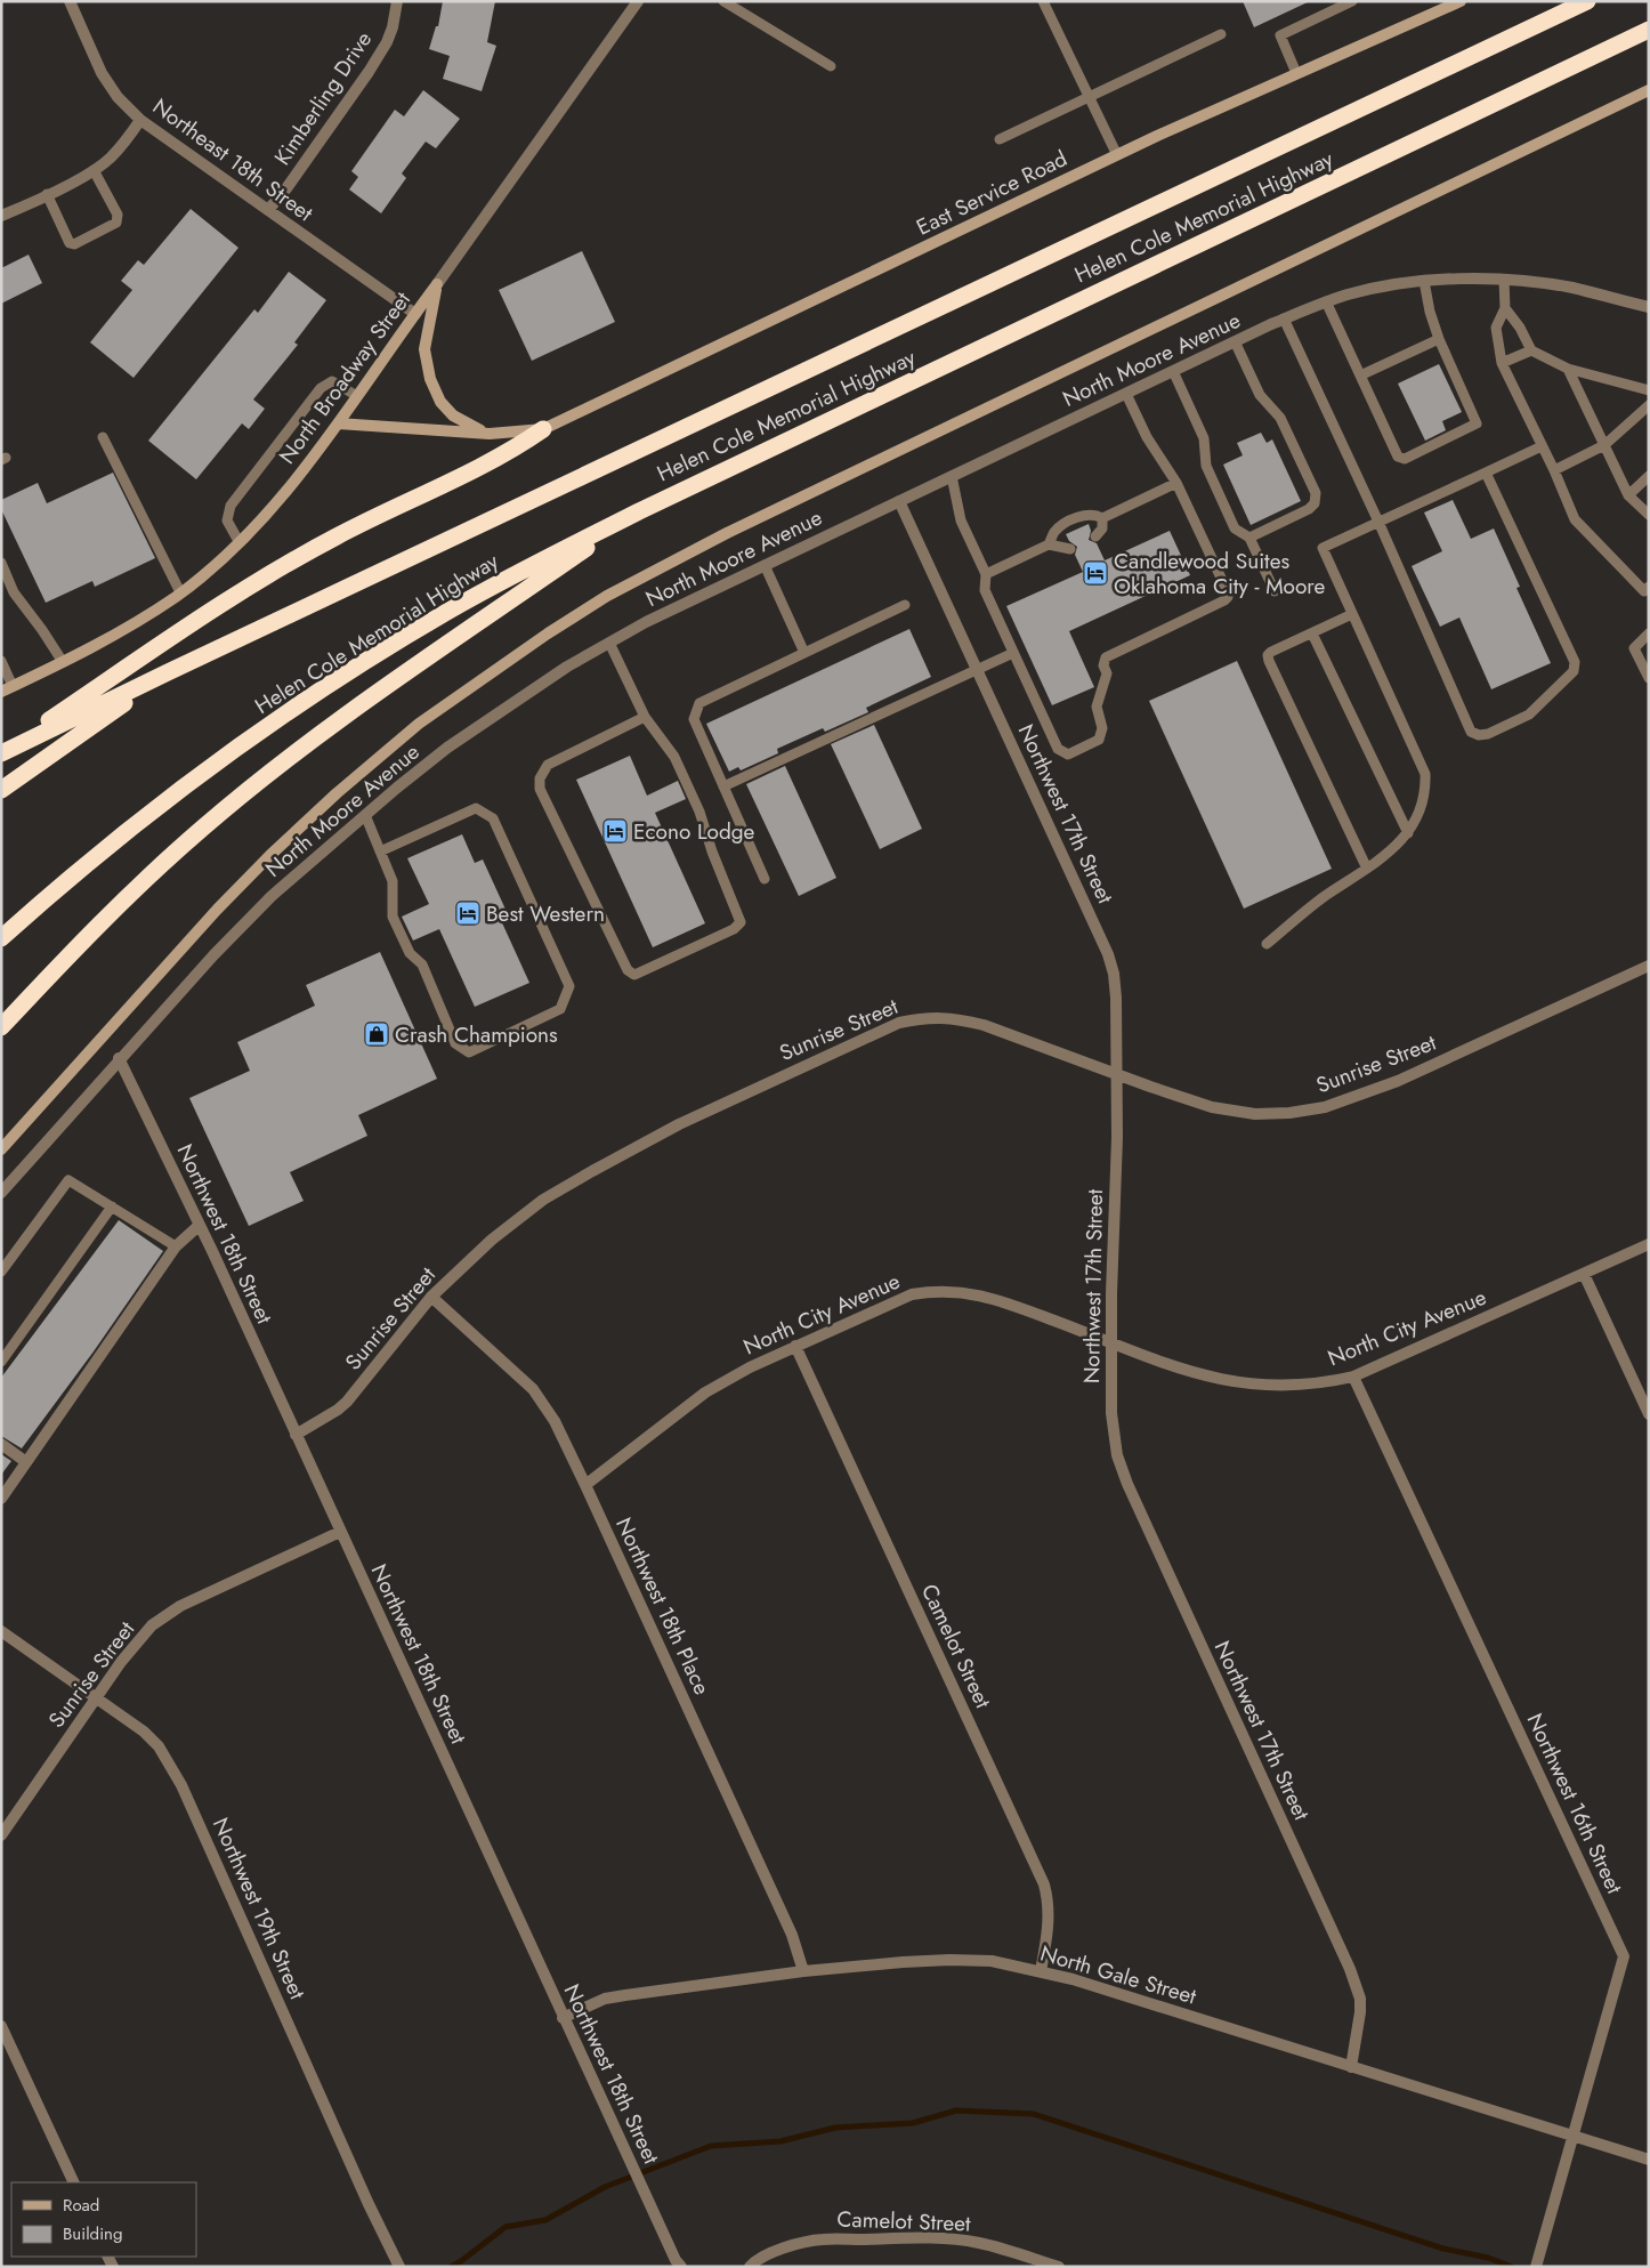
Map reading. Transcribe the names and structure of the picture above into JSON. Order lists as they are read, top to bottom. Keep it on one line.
{"streets":{"highway":["Helen Cole Memorial Highway"],"main road":["East Service Road","North Broadway Street"],"street":["Kimberling Drive","Northeast 18th Street","North Moore Avenue","Northwest 17th Street","Sunrise Street","Northwest 18th Street","North City Avenue","Northwest 18th Place","Camelot Street","Northwest 16th Street","Northwest 19th Street","North Gale Street"]},"crossings":[["Kimberling Drive","Northeast 18th Street"],["Northeast 18th Street","North Broadway Street"],["North Moore Avenue","Northwest 17th Street"],["North Moore Avenue","Northwest 18th Street"],["Northwest 17th Street","Sunrise Street"],["Northwest 17th Street","North City Avenue"],["Northwest 17th Street","North Gale Street"],["Sunrise Street","Northwest 18th Street"],["Sunrise Street","Northwest 18th Place"],["Sunrise Street","Northwest 19th Street"],["Northwest 18th Street","North Gale Street"],["North City Avenue","Northwest 18th Place"],["North City Avenue","Camelot Street"],["North City Avenue","Northwest 16th Street"],["Northwest 18th Place","North Gale Street"],["Camelot Street","North Gale Street"],["Northwest 16th Street","North Gale Street"]],"places":{"hotel":["Candlewood Suites Oklahoma City - Moore","Econo Lodge","Best Western"],"shop":["Crash Champions"]},"legend":["Road","Building"]}
